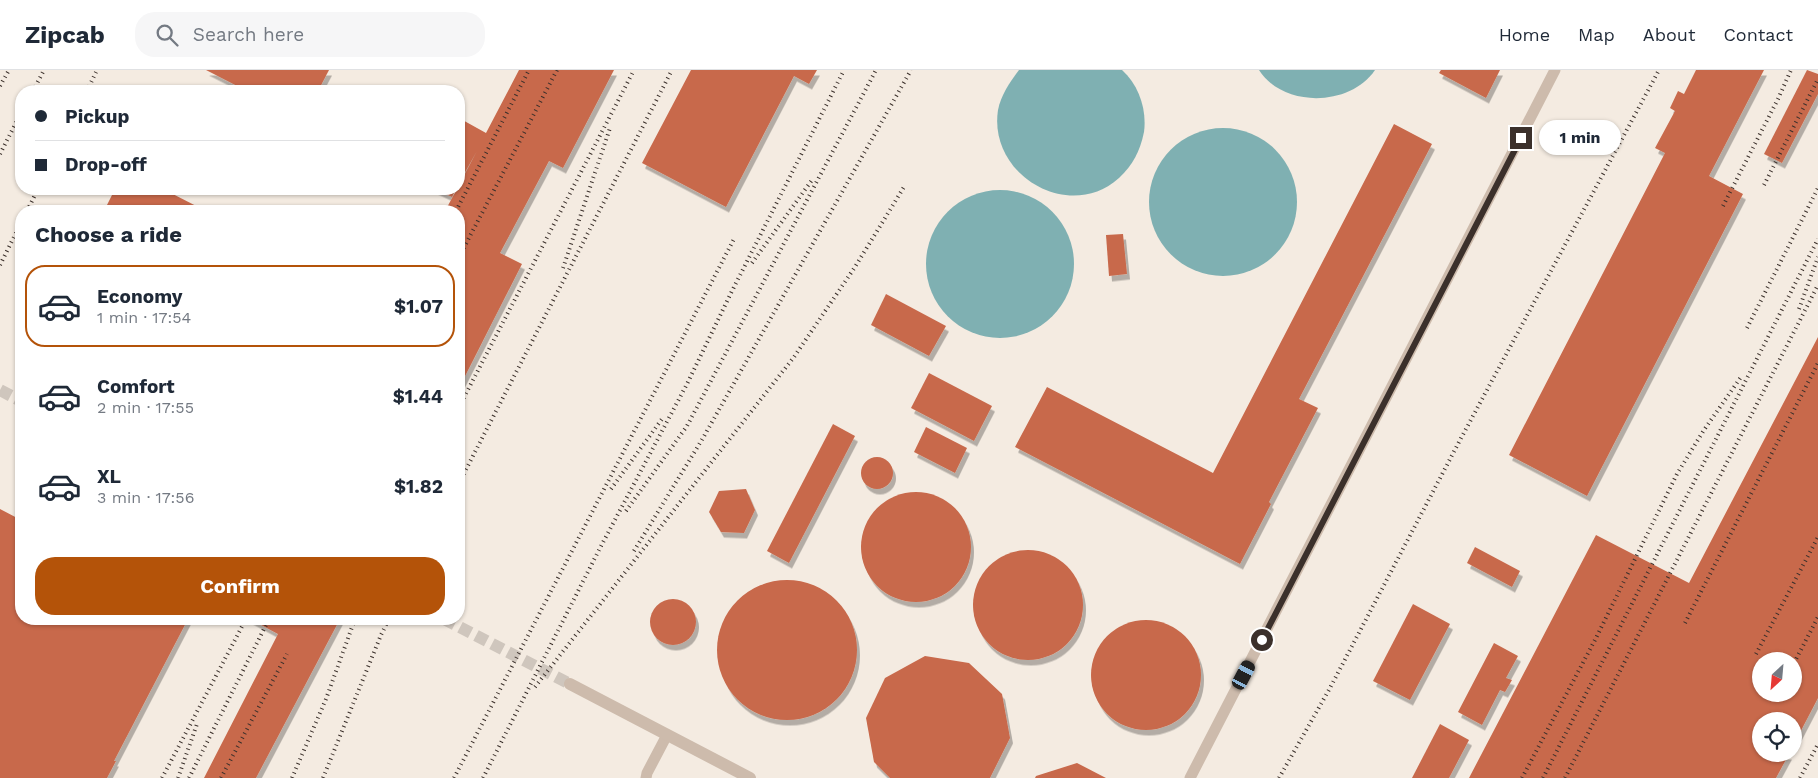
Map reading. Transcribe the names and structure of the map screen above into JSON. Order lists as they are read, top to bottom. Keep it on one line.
{"north":"bottom left","page":{"header":"Zipcab","search":"Search here","nav":["Home","Map","About","Contact"],"banner":["Pickup","Drop-off"],"bubble":"1 min","heading":"Choose a ride","list":[{"name":"Economy","note":"1 min · 17:54","value":"$1.07"},{"name":"Comfort","note":"2 min · 17:55","value":"$1.44"},{"name":"XL","note":"3 min · 17:56","value":"$1.82"}],"buttons":"Confirm"}}
